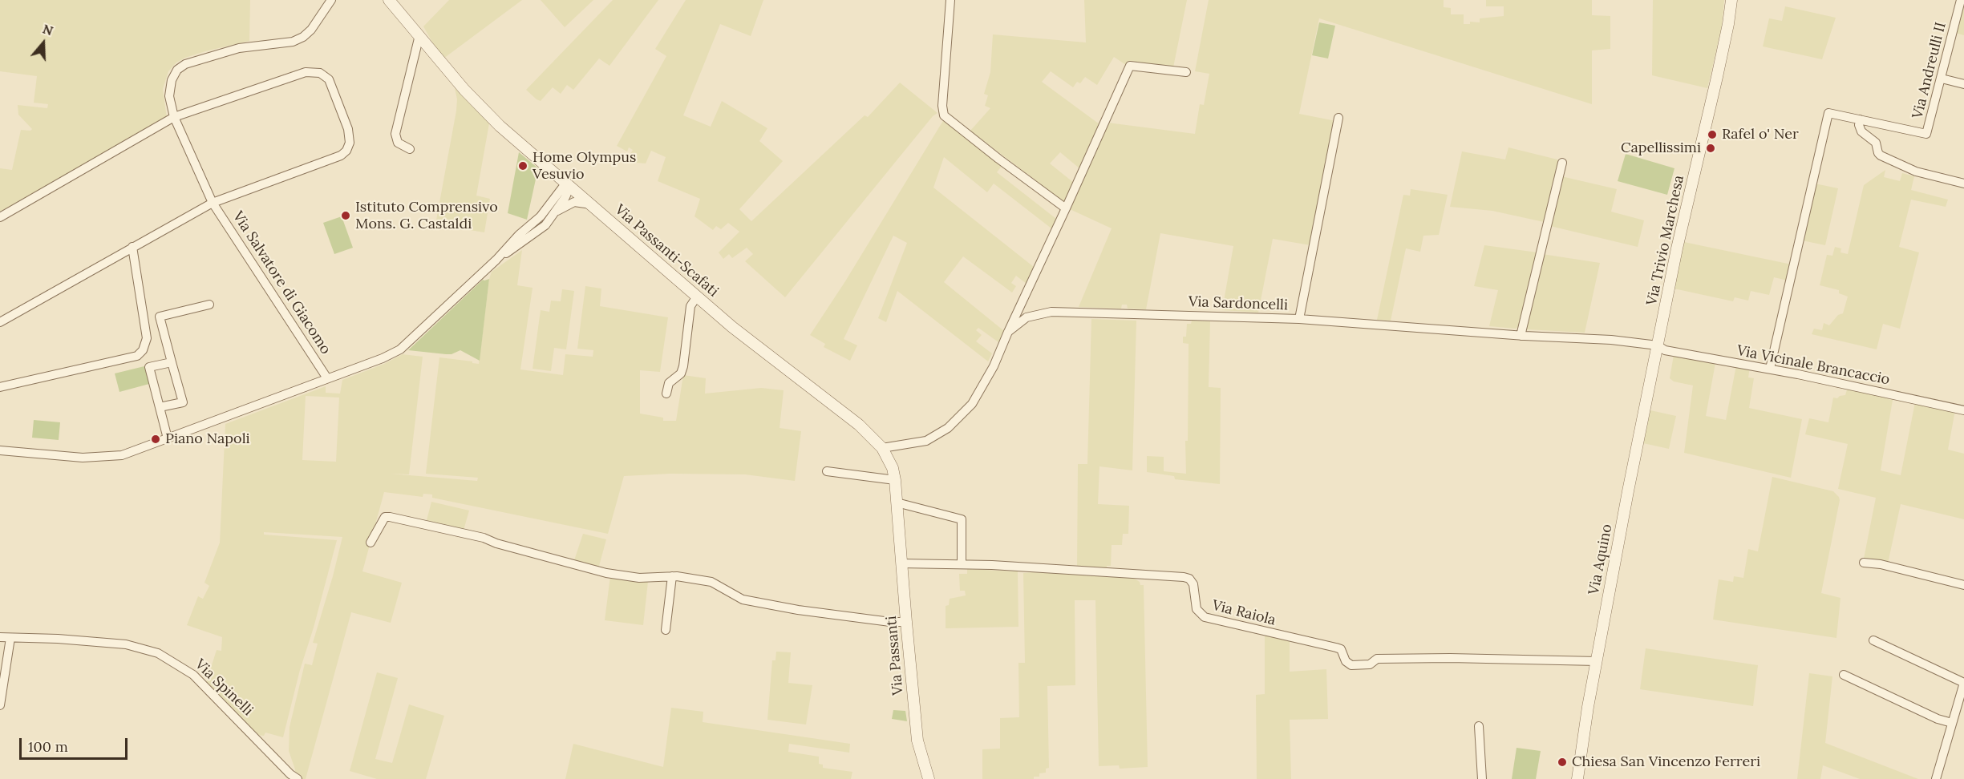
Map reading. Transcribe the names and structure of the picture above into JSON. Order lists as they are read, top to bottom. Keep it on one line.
{"streets":{"street":["Via Andreulli II","Via Trivio Marchesa","Via Passanti-Scafati","Via Salvatore di Giacomo","Via Sardoncelli","Via Vicinale Brancaccio","Via Aquino","Via Raiola","Via Passanti","Via Spinelli"]},"crossings":[["Via Andreulli II","Via Vicinale Brancaccio"],["Via Trivio Marchesa","Via Sardoncelli"],["Via Trivio Marchesa","Via Vicinale Brancaccio"],["Via Trivio Marchesa","Via Aquino"],["Via Passanti-Scafati","Via Sardoncelli"],["Via Passanti-Scafati","Via Passanti"],["Via Sardoncelli","Via Vicinale Brancaccio"],["Via Sardoncelli","Via Aquino"],["Via Vicinale Brancaccio","Via Aquino"],["Via Aquino","Via Raiola"],["Via Raiola","Via Passanti"]],"places":["Rafel o' Ner","Capellissimi","Home Olympus Vesuvio","Istituto Comprensivo Mons. G. Castaldi","Piano Napoli","Chiesa San Vincenzo Ferreri"],"scale_bar":"100 m","north":"top"}
